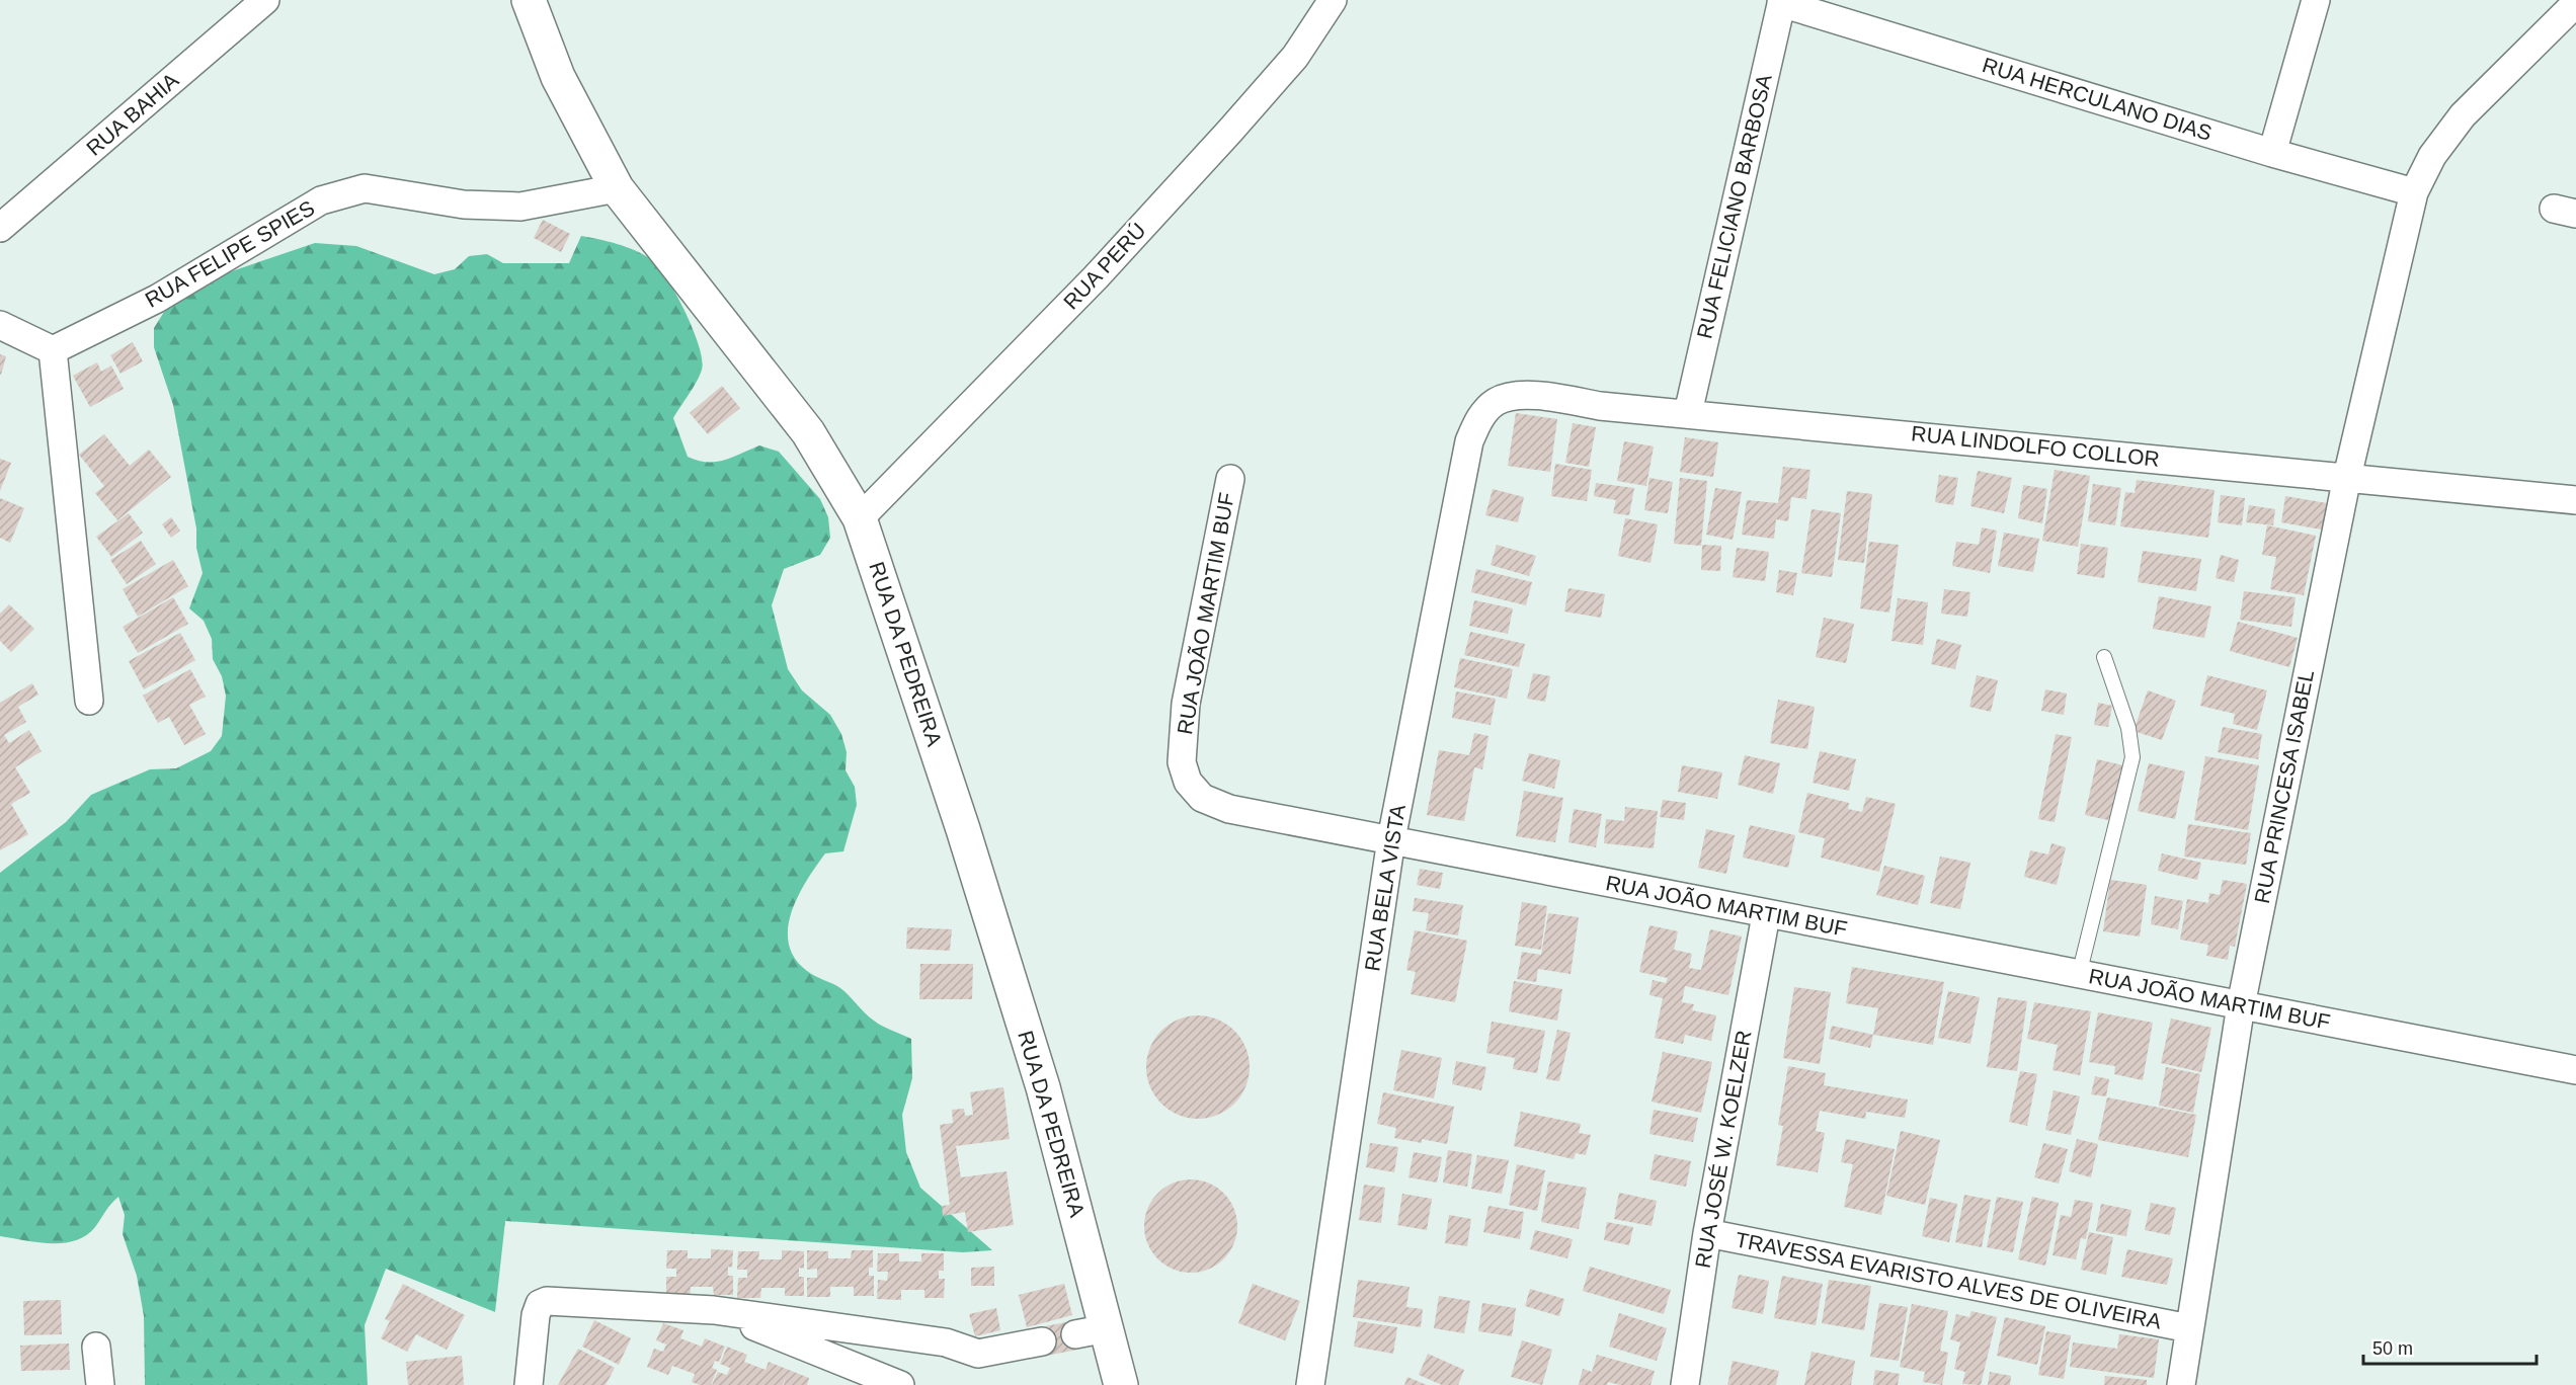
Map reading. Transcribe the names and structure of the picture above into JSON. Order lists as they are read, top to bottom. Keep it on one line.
{"streets":{"street":["RUA HERCULANO DIAS","RUA BAHIA","RUA FELICIANO BARBOSA","RUA FELIPE SPIES","RUA PERÚ","RUA LINDOLFO COLLOR","RUA JOÃO MARTIM BUF","RUA DA PEDREIRA","RUA PRINCESA ISABEL","RUA BELA VISTA","RUA JOSÉ W. KOELZER","TRAVESSA EVARISTO ALVES DE OLIVEIRA"]},"crossings":[["RUA HERCULANO DIAS","RUA FELICIANO BARBOSA"],["RUA HERCULANO DIAS","RUA PRINCESA ISABEL"],["RUA FELICIANO BARBOSA","RUA LINDOLFO COLLOR"],["RUA FELIPE SPIES","RUA DA PEDREIRA"],["RUA PERÚ","RUA DA PEDREIRA"],["RUA LINDOLFO COLLOR","RUA PRINCESA ISABEL"],["RUA LINDOLFO COLLOR","RUA BELA VISTA"],["RUA JOÃO MARTIM BUF","RUA PRINCESA ISABEL"],["RUA JOÃO MARTIM BUF","RUA BELA VISTA"],["RUA JOÃO MARTIM BUF","RUA JOSÉ W. KOELZER"],["RUA PRINCESA ISABEL","TRAVESSA EVARISTO ALVES DE OLIVEIRA"],["RUA JOSÉ W. KOELZER","TRAVESSA EVARISTO ALVES DE OLIVEIRA"]],"scale_bar":"50 m"}
